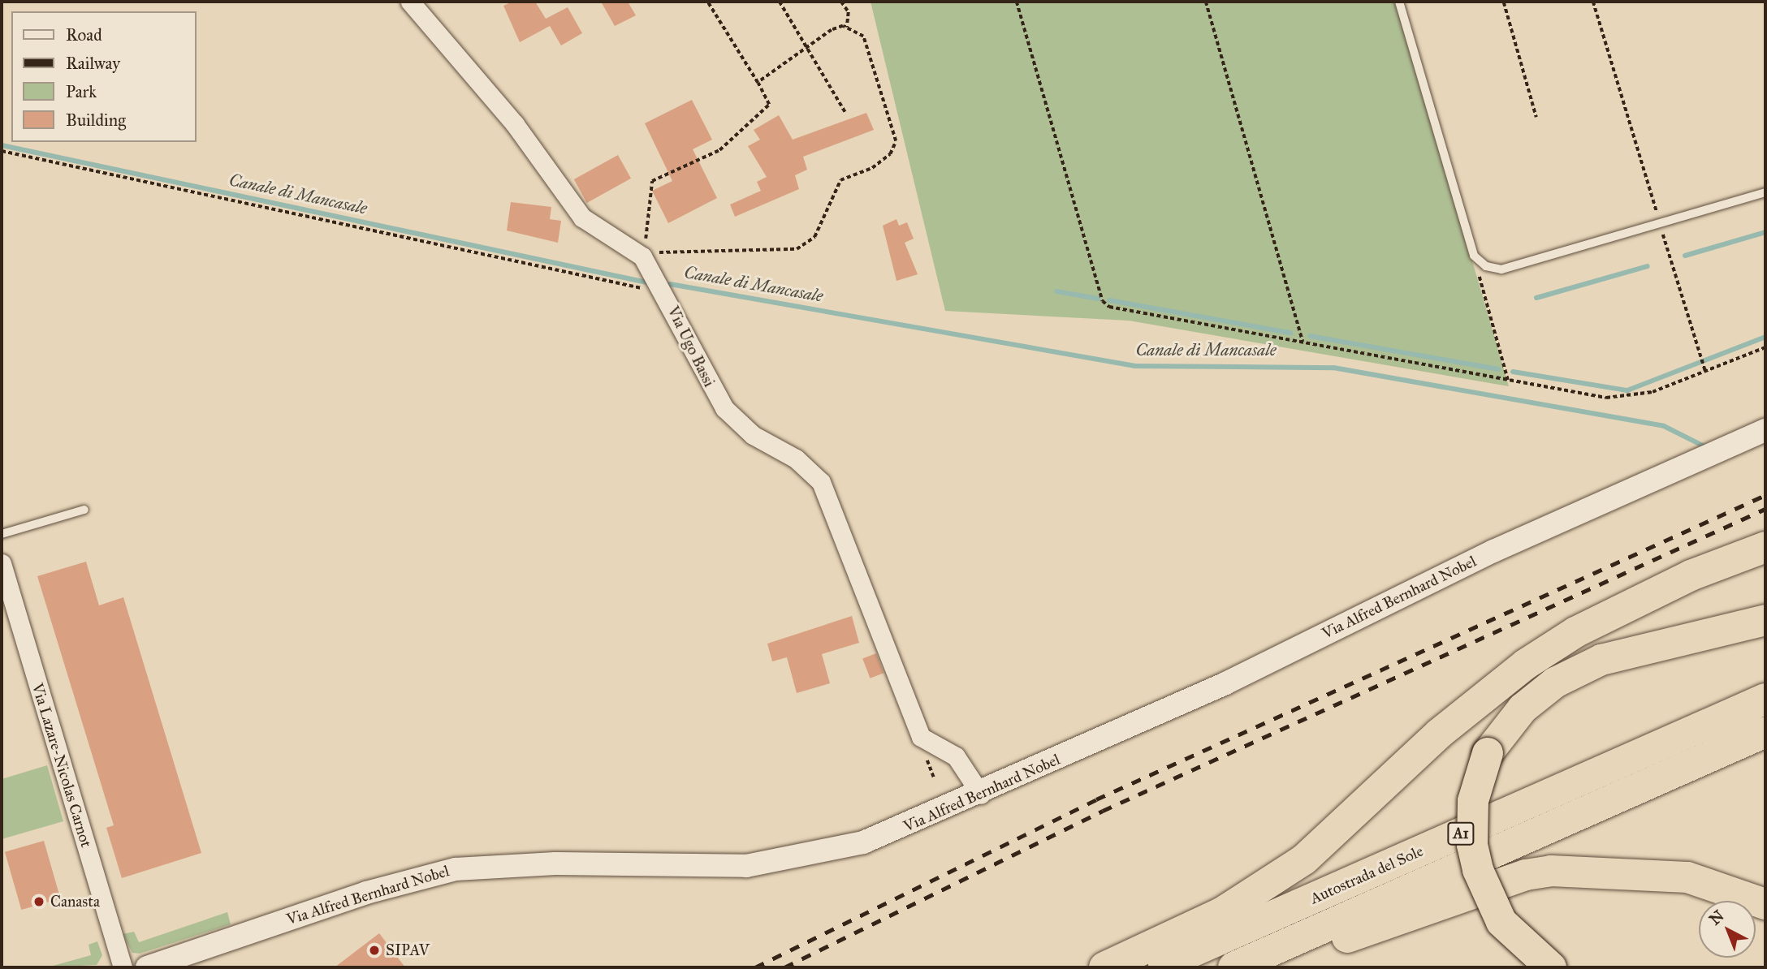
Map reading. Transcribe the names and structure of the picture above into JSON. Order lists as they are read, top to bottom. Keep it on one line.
{"streets":{"highway":["A1","Autostrada del Sole"],"street":["Via Ugo Bassi","Via Alfred Bernhard Nobel","Via Lazare-Nicolas Carnot"]},"crossings":[["Via Ugo Bassi","Via Alfred Bernhard Nobel"]],"water":["Canale di Mancasale"],"places":["Canasta","SIPAV"],"legend":["Road","Railway","Park","Building"],"north":"top left"}
